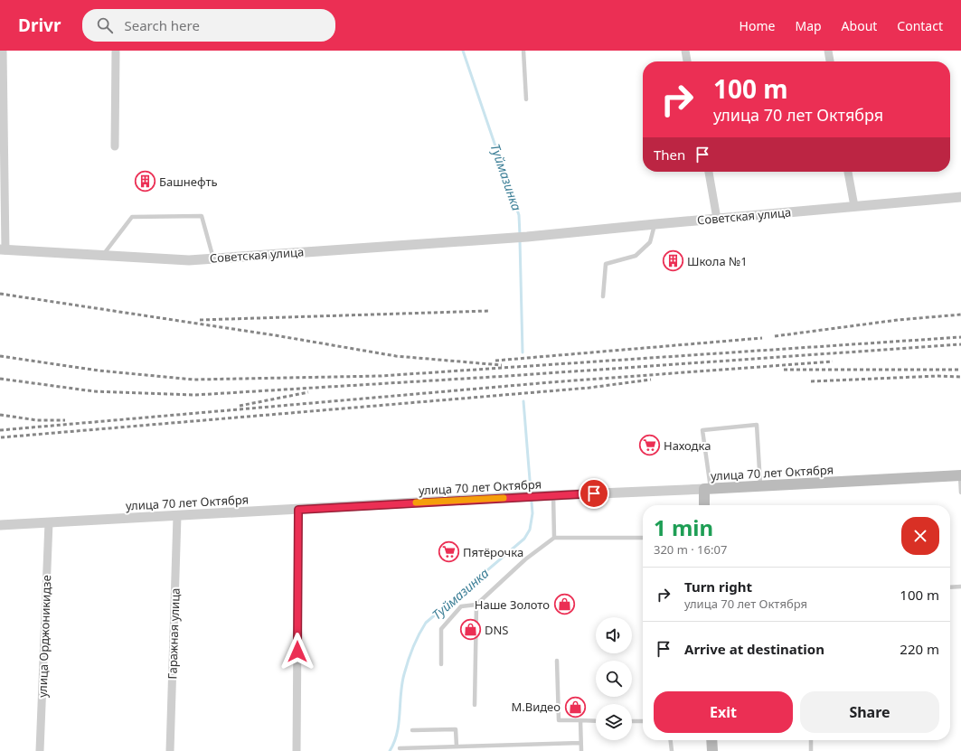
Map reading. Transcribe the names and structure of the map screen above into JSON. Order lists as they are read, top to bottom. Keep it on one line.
{"streets":{"main road":["улица 70 лет Октября"],"street":["Советская улица","Гаражная улица","улица Орджоникидзе"]},"crossings":[["улица 70 лет Октября","Гаражная улица"],["улица 70 лет Октября","улица Орджоникидзе"]],"water":["Туймазинка"],"places":{"building":["Башнефть","Школа №1"],"supermarket":["Находка","Пятёрочка"],"shop":["Наше Золото","DNS","М.Видео"]},"page":{"header":"Drivr","search":"Search here","nav":["Home","Map","About","Contact"],"turn":["100 m","улица 70 лет Октября"],"then":"Then","heading":["1 min","320 m · 16:07"],"list":[{"name":"Turn right","note":"улица 70 лет Октября","value":"100 m"},{"name":"Arrive at destination","value":"220 m"}],"buttons":["Exit","Share"]}}
